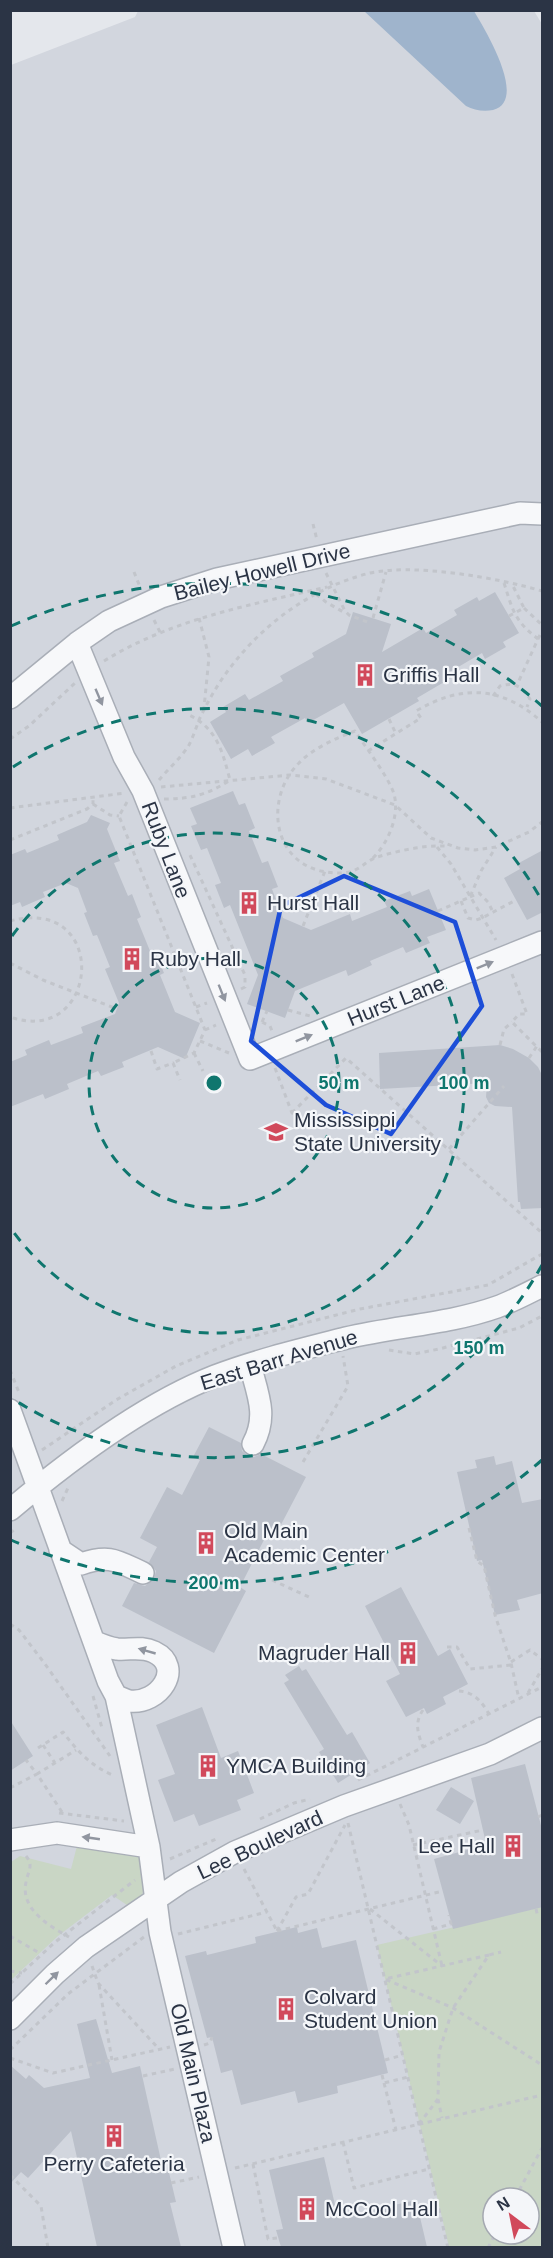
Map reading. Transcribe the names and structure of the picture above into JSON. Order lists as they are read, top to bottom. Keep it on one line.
{"streets":{"street":["Bailey Howell Drive","Ruby Lane","Hurst Lane","East Barr Avenue","Lee Boulevard","Old Main Plaza"]},"crossings":[["Bailey Howell Drive","Ruby Lane"],["Ruby Lane","Hurst Lane"],["East Barr Avenue","Old Main Plaza"],["Lee Boulevard","Old Main Plaza"]],"one_way":["Ruby Lane","Hurst Lane"],"places":{"building":["Griffis Hall","Hurst Hall","Ruby Hall","Old Main Academic Center","Magruder Hall","YMCA Building","Lee Hall","Colvard Student Union","Perry Cafeteria","McCool Hall"],"school or university":["Mississippi State University"]},"north":"top left","rings":["50 m","100 m","150 m","200 m"]}
